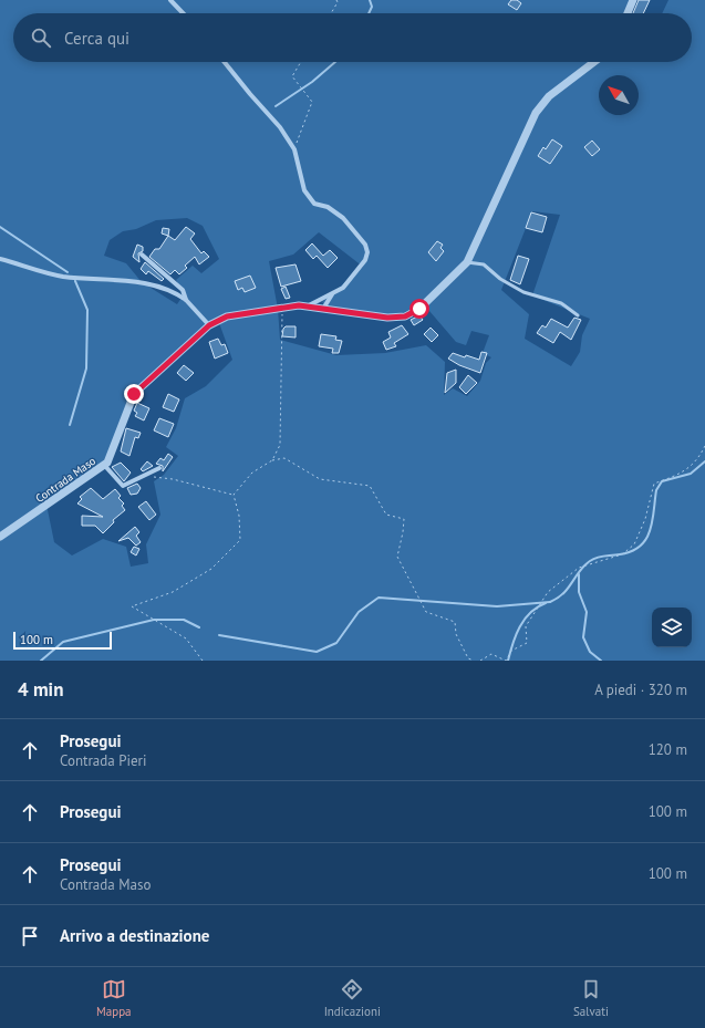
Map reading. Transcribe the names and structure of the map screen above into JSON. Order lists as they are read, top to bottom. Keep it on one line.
{"streets":{"street":["Contrada Maso"]},"scale_bar":"100 m","north":"top left","page":{"search":"Cerca qui","scale":"100 m","heading":["4 min","A piedi · 320 m"],"list":[["Prosegui","Contrada Pieri","120 m"],["Prosegui","100 m"],["Prosegui","Contrada Maso","100 m"],"Arrivo a destinazione"],"nav":["Mappa","Indicazioni","Salvati"]}}
